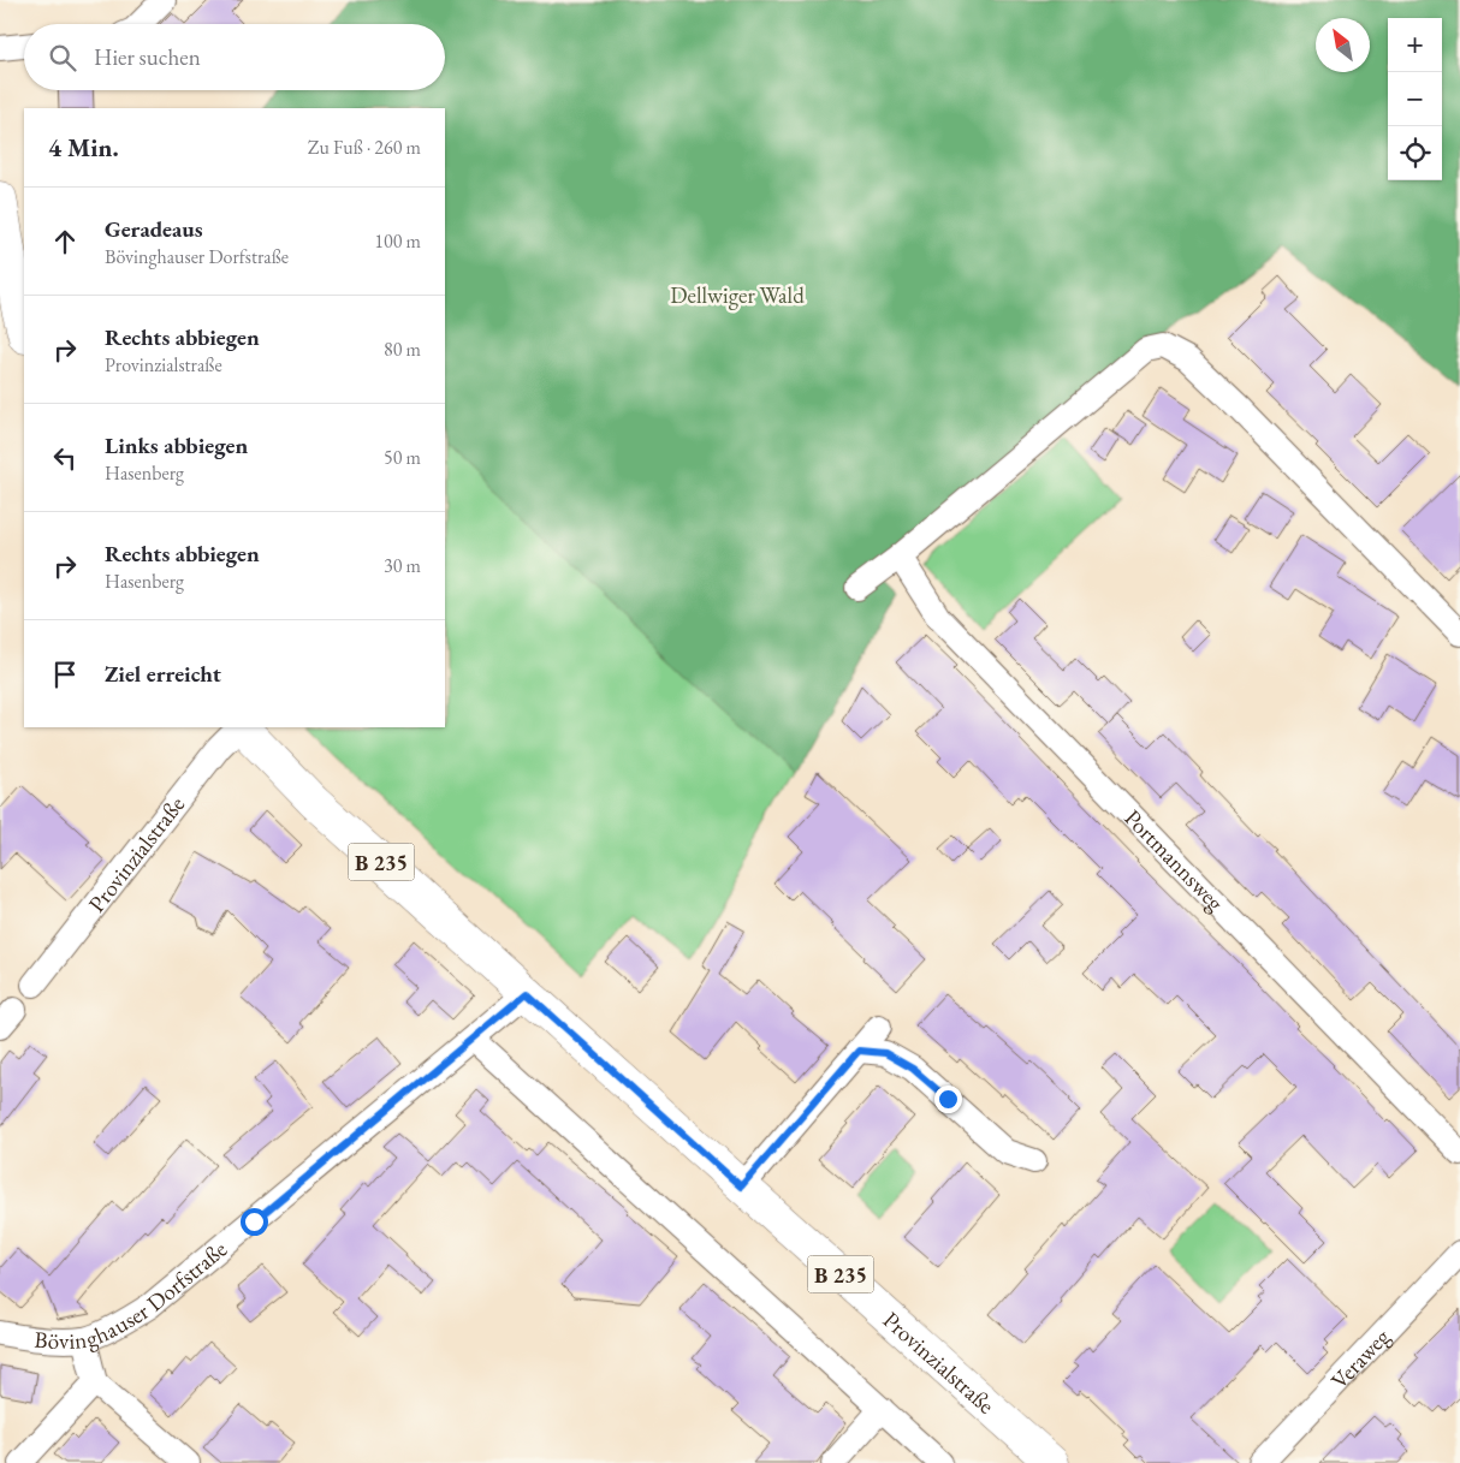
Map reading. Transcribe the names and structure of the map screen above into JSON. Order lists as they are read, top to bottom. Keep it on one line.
{"streets":{"main road":["Provinzialstraße","B 235"],"street":["Portmannsweg","Bövinghauser Dorfstraße","Veraweg"]},"crossings":[["Provinzialstraße","Bövinghauser Dorfstraße"]],"parks":["Dellwiger Wald"],"north":"top left","page":{"map_buttons":["+","−"],"search":"Hier suchen","heading":["4 Min.","Zu Fuß · 260 m"],"list":[["Geradeaus","Bövinghauser Dorfstraße","100 m"],["Rechts abbiegen","Provinzialstraße","80 m"],["Links abbiegen","Hasenberg","50 m"],["Rechts abbiegen","Hasenberg","30 m"],"Ziel erreicht"]}}
